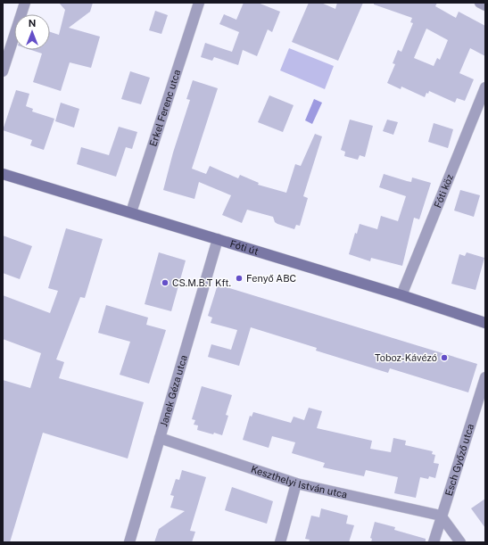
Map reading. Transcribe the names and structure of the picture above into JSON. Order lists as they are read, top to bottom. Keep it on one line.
{"streets":{"main road":["Fóti út"],"street":["Erkel Ferenc utca","Fóti köz","Janek Géza utca","Esch Győző utca","Keszthelyi István utca"]},"crossings":[["Erkel Ferenc utca","Fóti út"],["Fóti köz","Fóti út"],["Fóti út","Janek Géza utca"],["Janek Géza utca","Keszthelyi István utca"],["Esch Győző utca","Keszthelyi István utca"]],"places":["Fenyő ABC","CS.M.B.T Kft.","Toboz-Kávézó"],"north":"top"}
